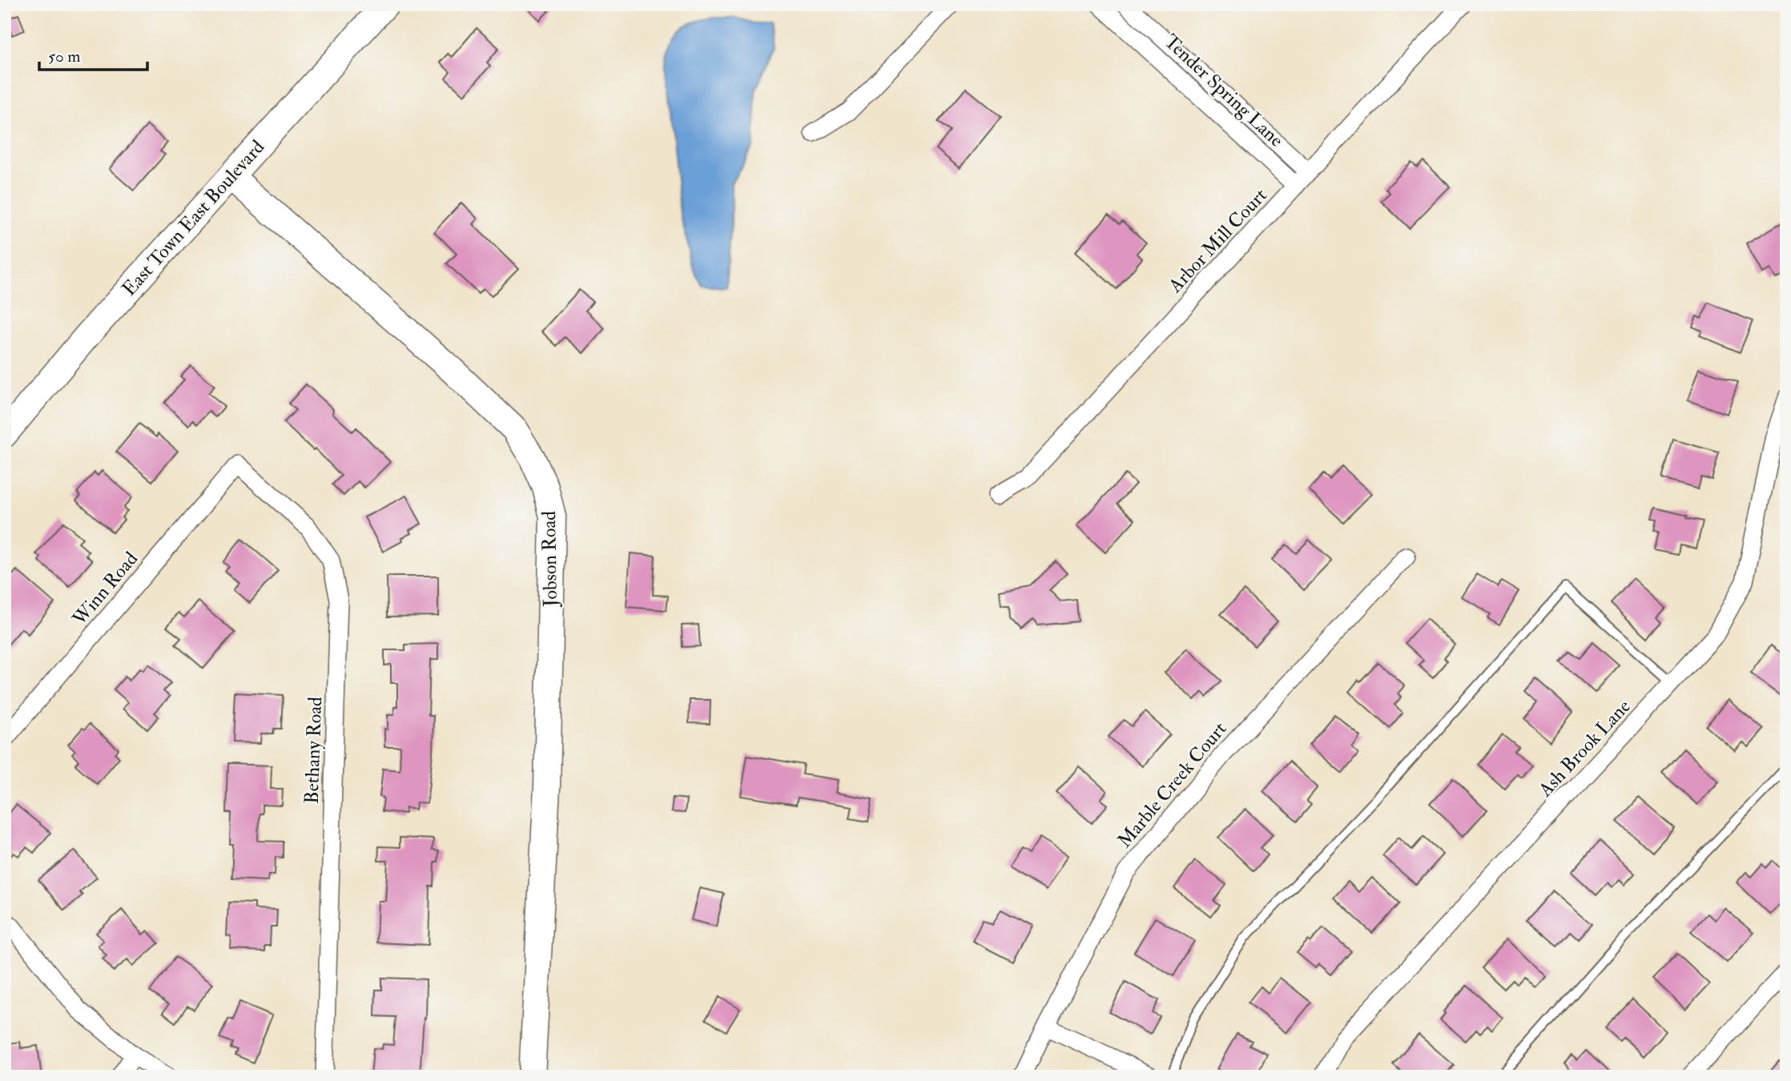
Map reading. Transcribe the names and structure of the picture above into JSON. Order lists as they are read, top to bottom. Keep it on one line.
{"streets":{"street":["Tender Spring Lane","East Town East Boulevard","Arbor Mill Court","Jobson Road","Winn Road","Ash Brook Lane","Bethany Road","Marble Creek Court"]},"crossings":[["Tender Spring Lane","Arbor Mill Court"],["East Town East Boulevard","Jobson Road"],["Winn Road","Bethany Road"]],"scale_bar":"50 m"}
